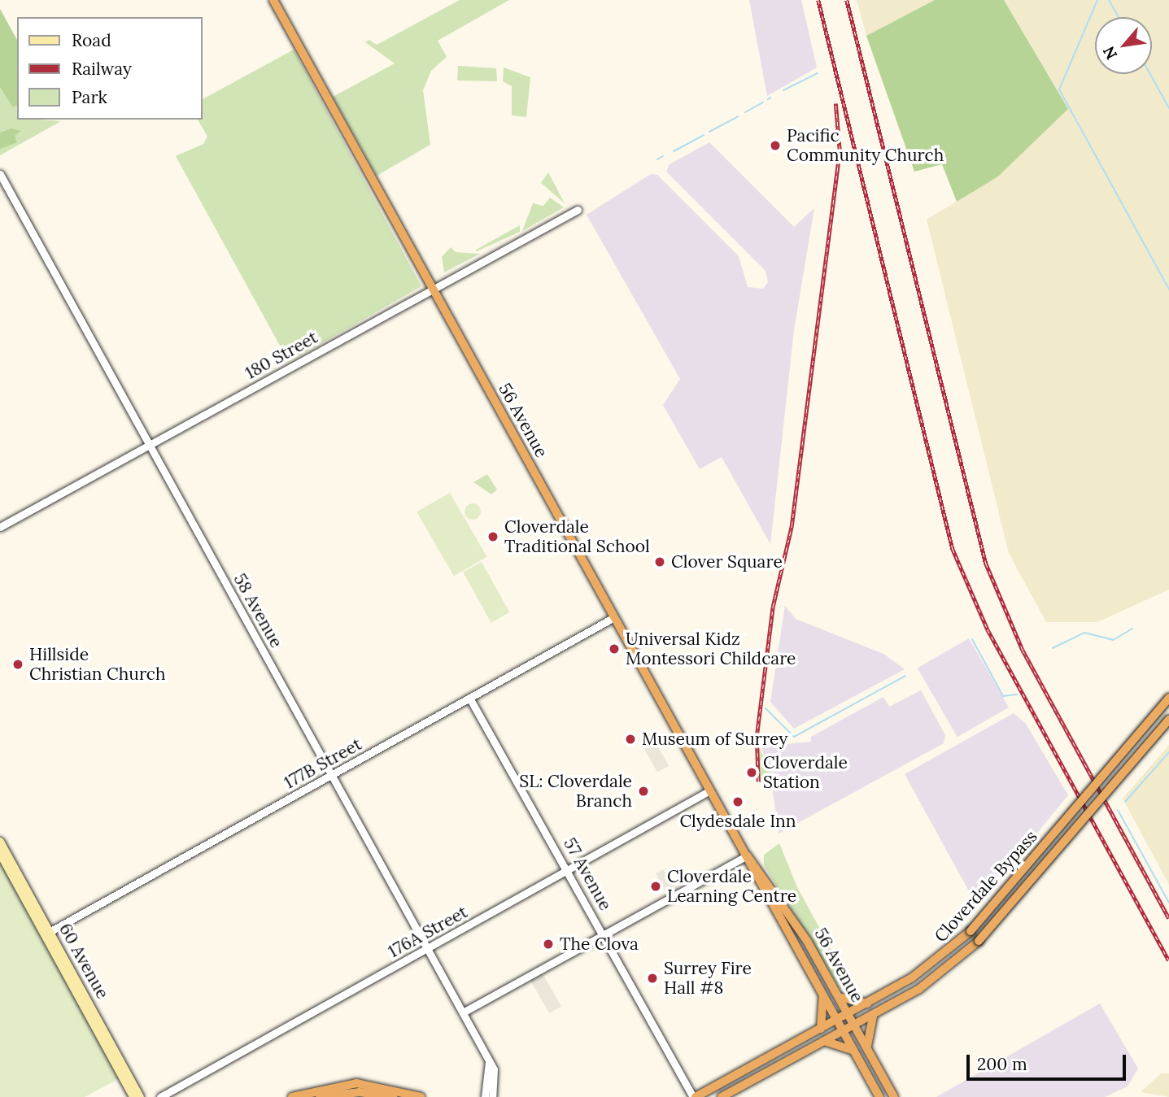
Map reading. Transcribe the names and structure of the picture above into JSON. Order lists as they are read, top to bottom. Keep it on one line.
{"streets":{"highway":["56 Avenue","Cloverdale Bypass"],"main road":["60 Avenue"],"street":["180 Street","58 Avenue","177B Street","57 Avenue","176A Street"]},"crossings":[["180 Street","56 Avenue"],["180 Street","58 Avenue"],["56 Avenue","177B Street"],["56 Avenue","Cloverdale Bypass"],["56 Avenue","176A Street"],["58 Avenue","177B Street"],["58 Avenue","176A Street"],["177B Street","57 Avenue"],["177B Street","60 Avenue"],["57 Avenue","Cloverdale Bypass"],["57 Avenue","176A Street"]],"places":["Pacific Community Church","Cloverdale Traditional School","Clover Square","Universal Kidz Montessori Childcare","Hillside Christian Church","Museum of Surrey","Cloverdale Station","SL: Cloverdale Branch","Clydesdale Inn","Cloverdale Learning Centre","The Clova","Surrey Fire Hall #8"],"legend":["Road","Railway","Park"],"scale_bar":"200 m","north":"bottom left"}
